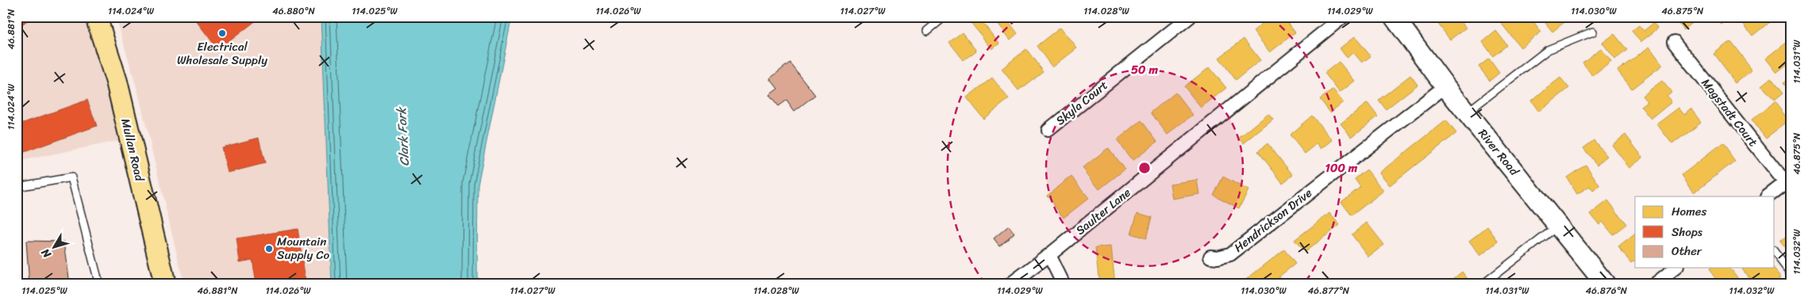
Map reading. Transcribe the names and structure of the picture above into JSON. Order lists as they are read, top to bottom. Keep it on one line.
{"streets":{"main road":["Mullan Road"],"street":["Skyla Court","Magstadt Court","River Road","Saulter Lane","Hendrickson Drive"]},"crossings":[["River Road","Hendrickson Drive"]],"water":["Clark Fork"],"places":["Electrical Wholesale Supply","Mountain Supply Co"],"legend":["Homes","Shops","Other"],"north":"bottom left","coordinates":["114.024°W","46.880°N","114.025°W","114.026°W","114.027°W","114.028°W","114.029°W","114.030°W","46.875°N","46.881°N","114.031°W","114.032°W","46.877°N","46.876°N"],"rings":["50 m","100 m"]}
